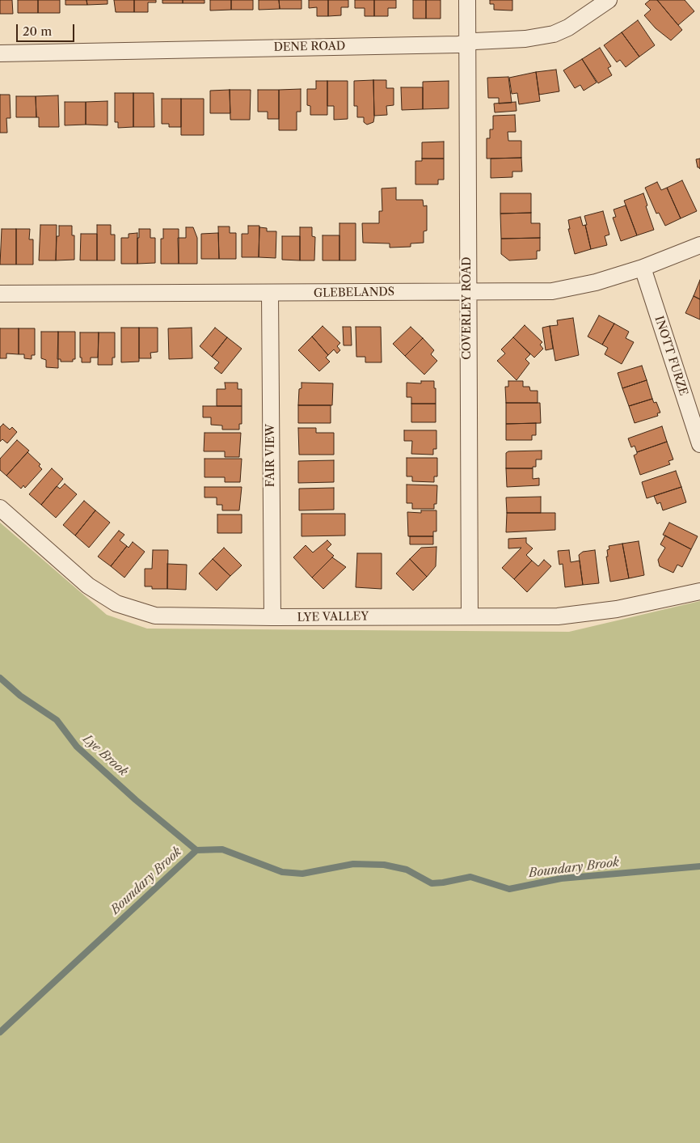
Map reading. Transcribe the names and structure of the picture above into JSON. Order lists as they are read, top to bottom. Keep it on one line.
{"streets":{"street":["DENE ROAD","GLEBELANDS","COVERLEY ROAD","INOTT FURZE","FAIR VIEW","LYE VALLEY"]},"crossings":[["DENE ROAD","COVERLEY ROAD"],["GLEBELANDS","COVERLEY ROAD"],["GLEBELANDS","INOTT FURZE"],["GLEBELANDS","FAIR VIEW"],["COVERLEY ROAD","LYE VALLEY"],["FAIR VIEW","LYE VALLEY"]],"water":["Lye Brook","Boundary Brook"],"scale_bar":"20 m"}
